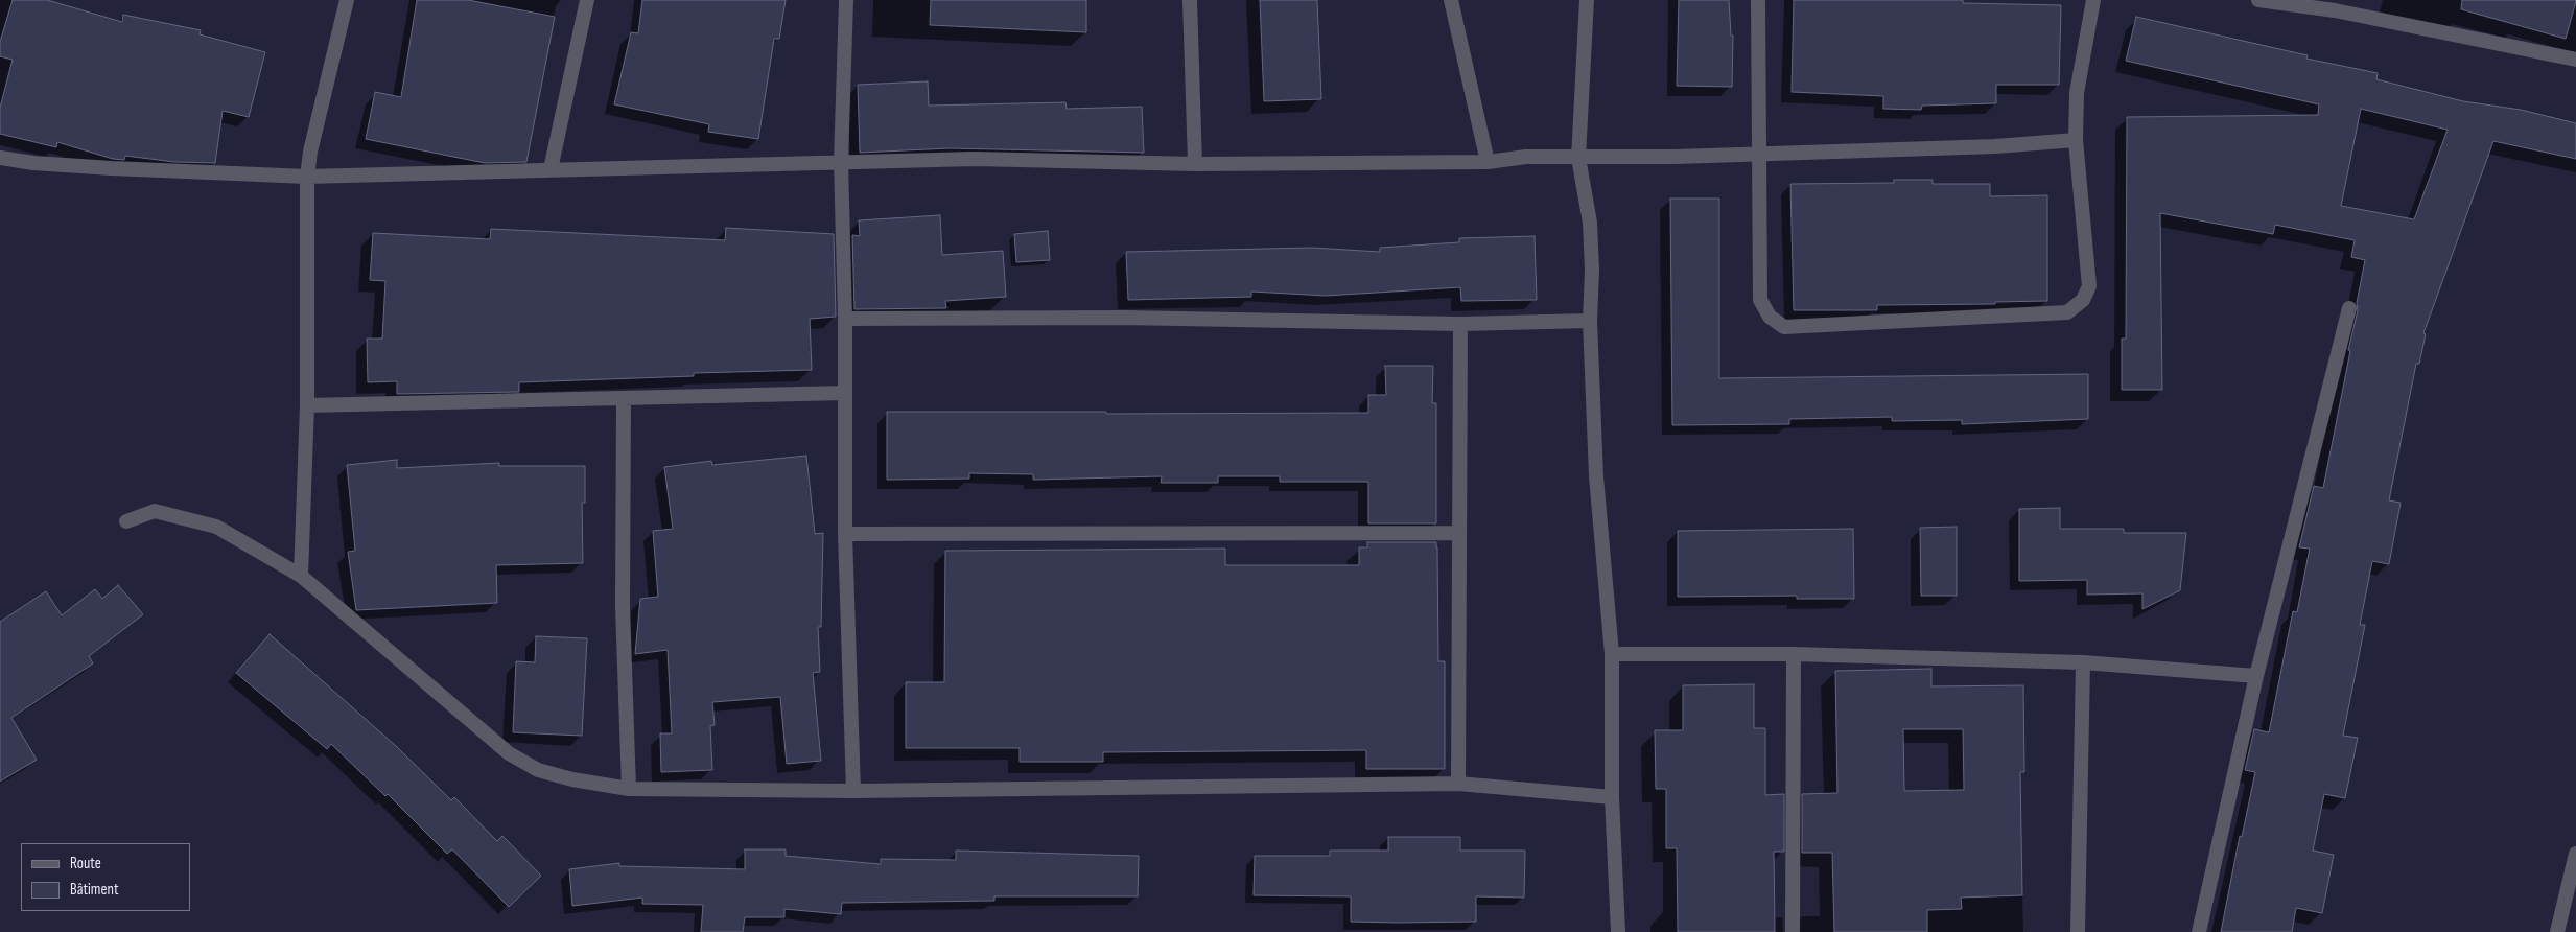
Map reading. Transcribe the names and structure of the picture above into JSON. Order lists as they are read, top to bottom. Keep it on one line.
{"legend":["Route","Bâtiment"]}
